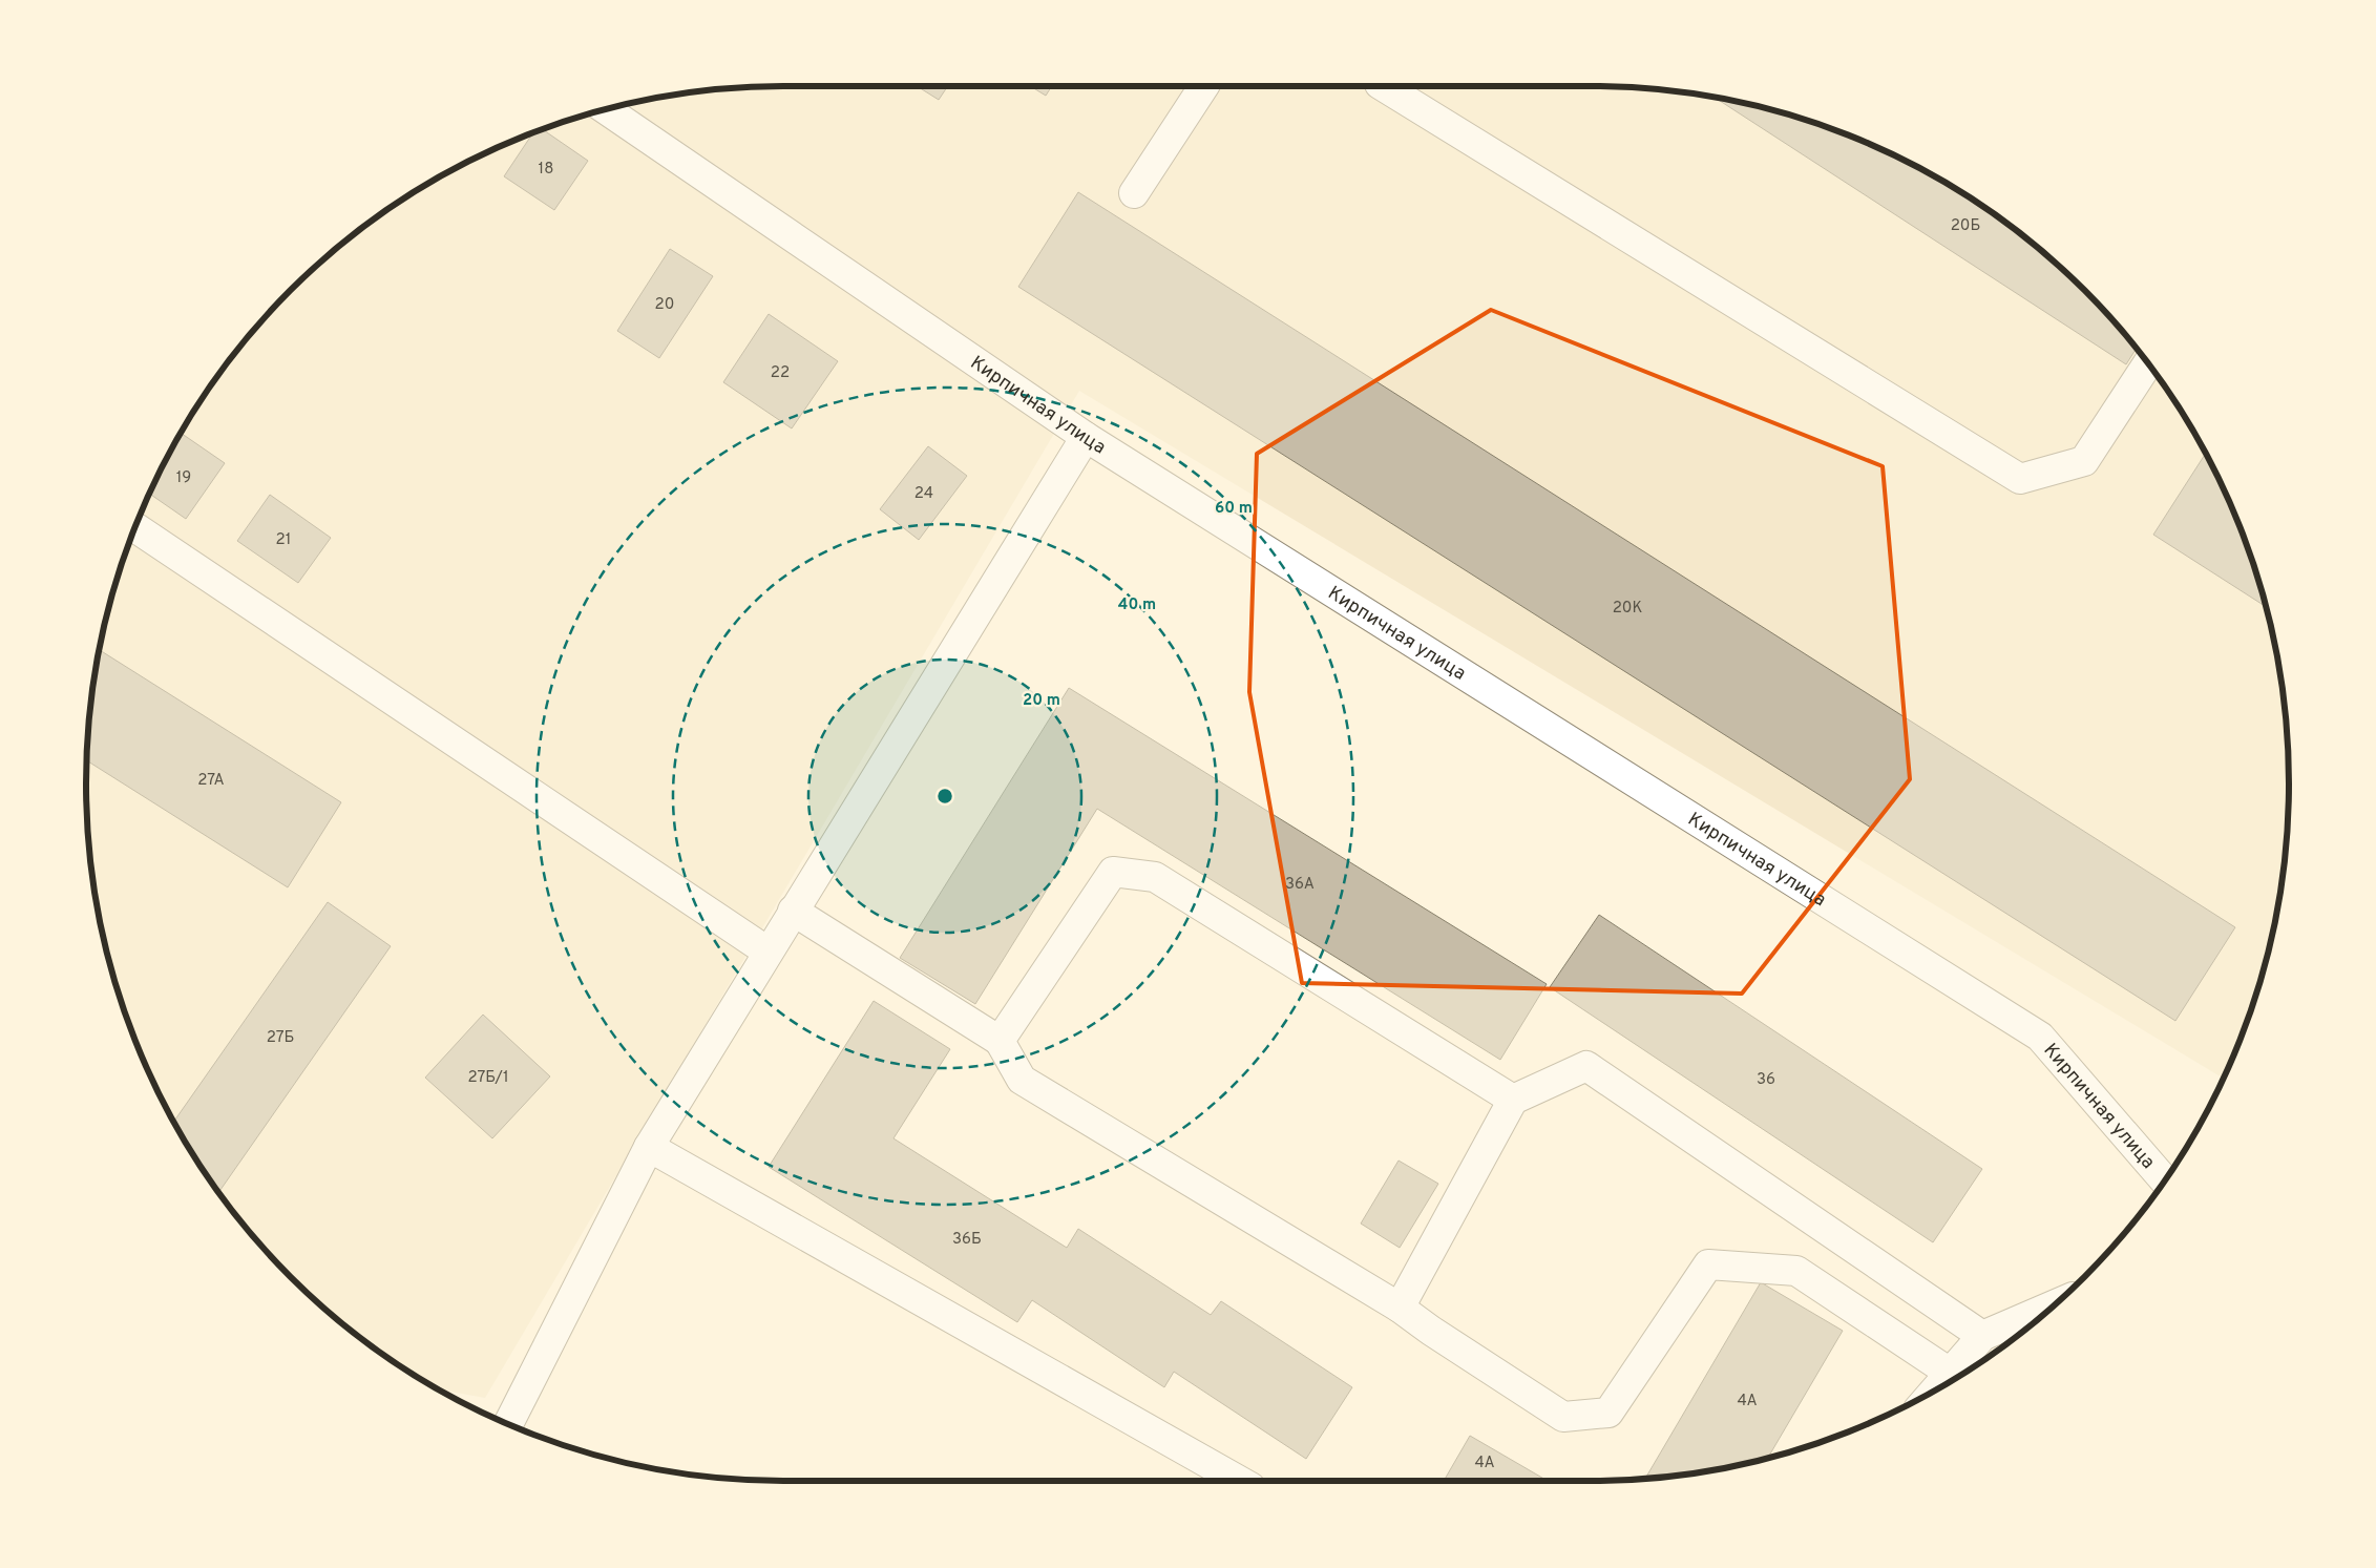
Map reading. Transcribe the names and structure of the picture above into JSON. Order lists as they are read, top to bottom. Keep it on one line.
{"streets":{"street":["Кирпичная улица"]},"house_numbers":["18","20Б","20","22","19","24","21","20К","27А","36А","27Б","27Б/1","36","36Б","4А","4А"],"rings":["60 m","40 m","20 m"]}
